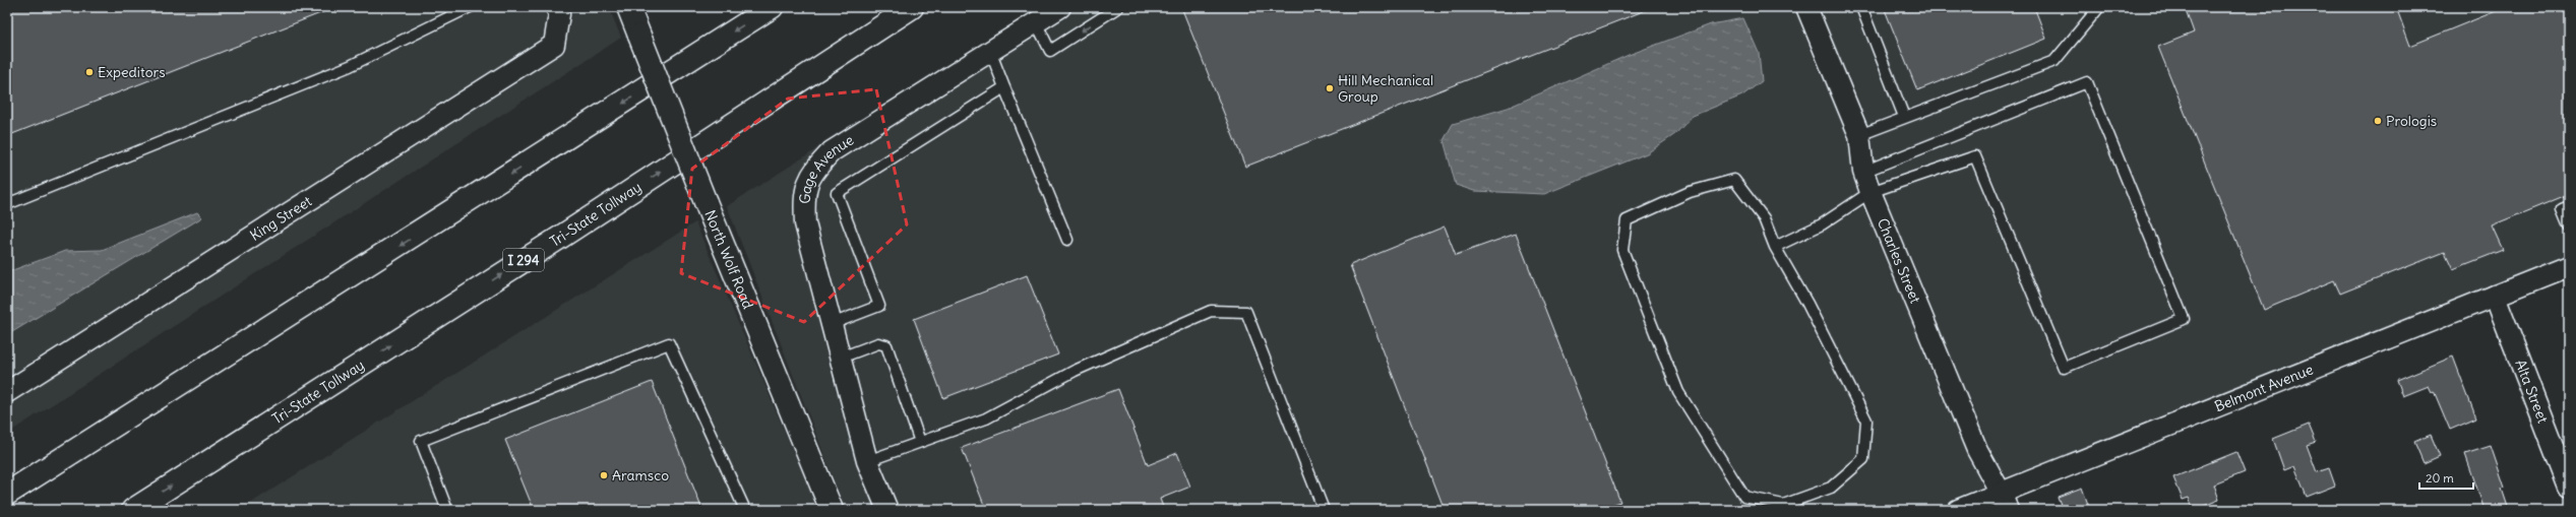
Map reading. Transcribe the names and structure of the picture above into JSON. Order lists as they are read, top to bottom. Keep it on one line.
{"streets":{"main road":["Tri-State Tollway","North Wolf Road","I 294"],"street":["Gage Avenue","King Street","Charles Street","Belmont Avenue","Alta Street"]},"crossings":[["Charles Street","Belmont Avenue"],["Belmont Avenue","Alta Street"]],"places":["Expeditors","Hill Mechanical Group","Prologis","Aramsco"],"scale_bar":"20 m"}
